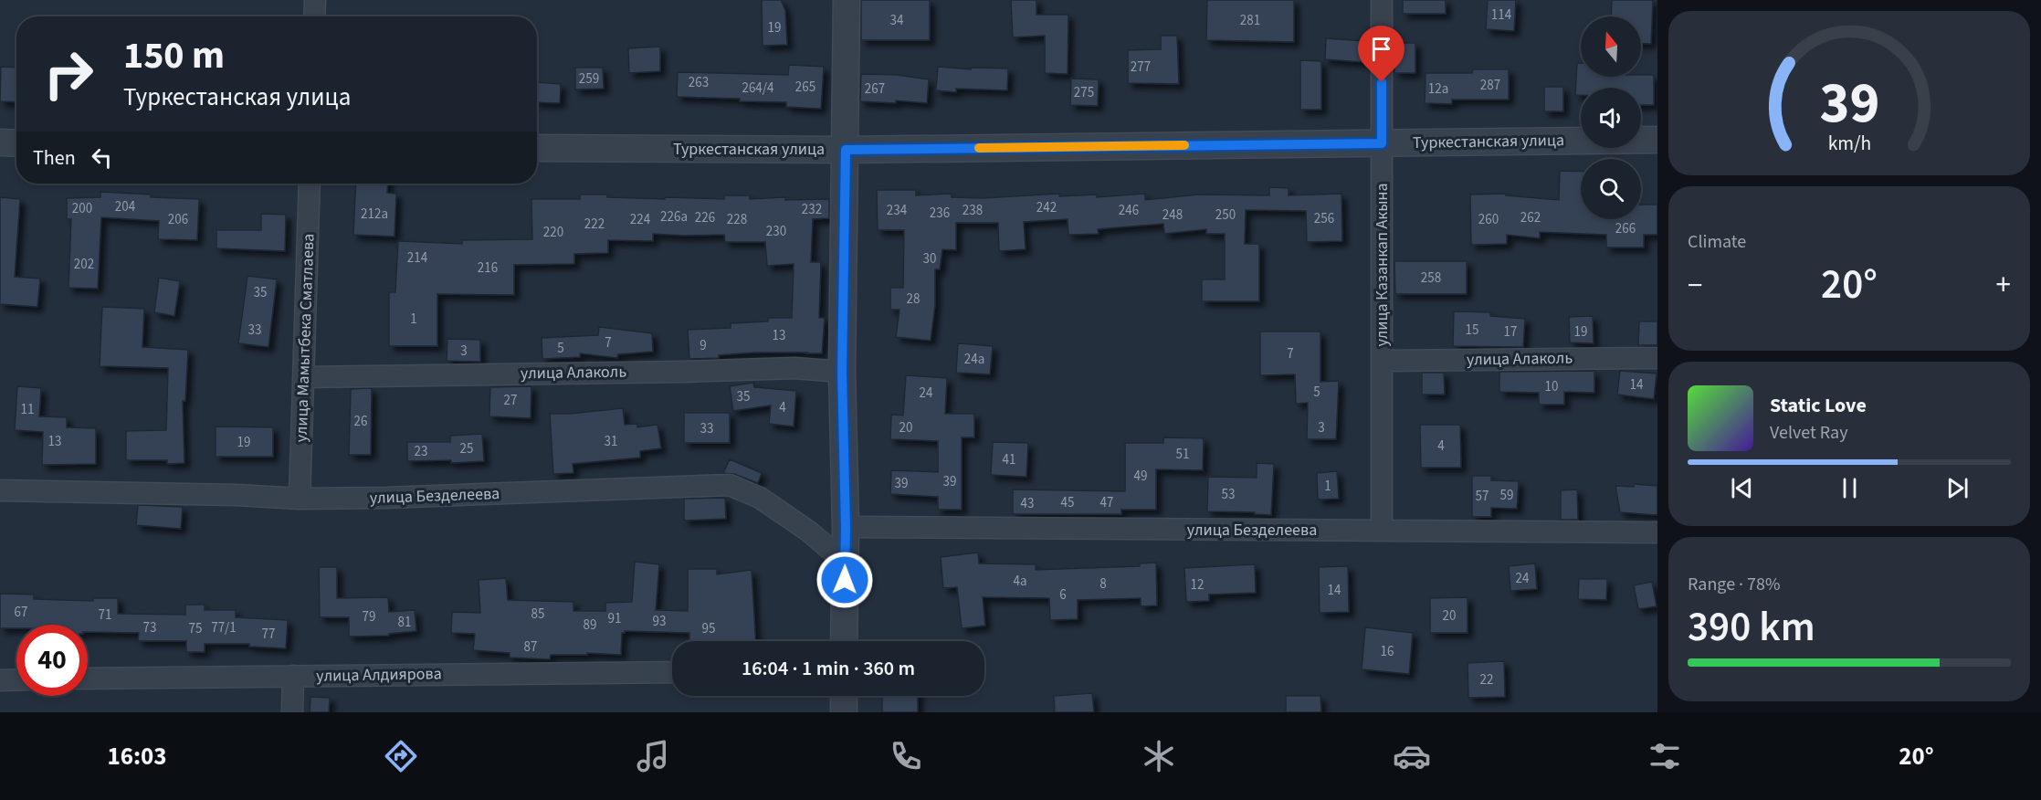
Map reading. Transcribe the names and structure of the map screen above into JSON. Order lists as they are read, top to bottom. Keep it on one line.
{"streets":{"street":["Туркестанская улица","улица Казанкап Акына","улица Мамытбека Сматлаева","улица Алаколь","улица Безделеева","улица Алдиярова"]},"crossings":[["Туркестанская улица","улица Казанкап Акына"],["улица Казанкап Акына","улица Алаколь"],["улица Казанкап Акына","улица Безделеева"],["улица Мамытбека Сматлаева","улица Алаколь"],["улица Мамытбека Сматлаева","улица Безделеева"]],"house_numbers":["114","34","281","19","277","259","263","287","265","264/4","267","12а","275","204","242","200","232","234","238","246","236","212а","248","250","226а","226","262","256","206","224","228","260","222","266","230","220","214","30","202","216","258","35","28","1","33","15","17","19","13","7","9","5","3","7","24а","14","10","5","24","35","27","4","11","26","20","3","33","13","31","19","4","25","23","51","41","49","39","39","1","53","59","57","45","47","43","24","4а","8","12","14","6","67","85","71","20","79","91","93","81","89","73","77/1","75","95","77","87","16","22"],"north":"top","page":{"turn":["150 m","Туркестанская улица"],"then":"Then","tile":["Climate",["Range · 78%","390 km"]],"heat":["−","20°","+"],"song":["Static Love","Velvet Ray"],"limit":"40","trip":"16:04 · 1 min · 360 m","tabs":["16:03","20°"],"gauge":["39","km/h"]}}
